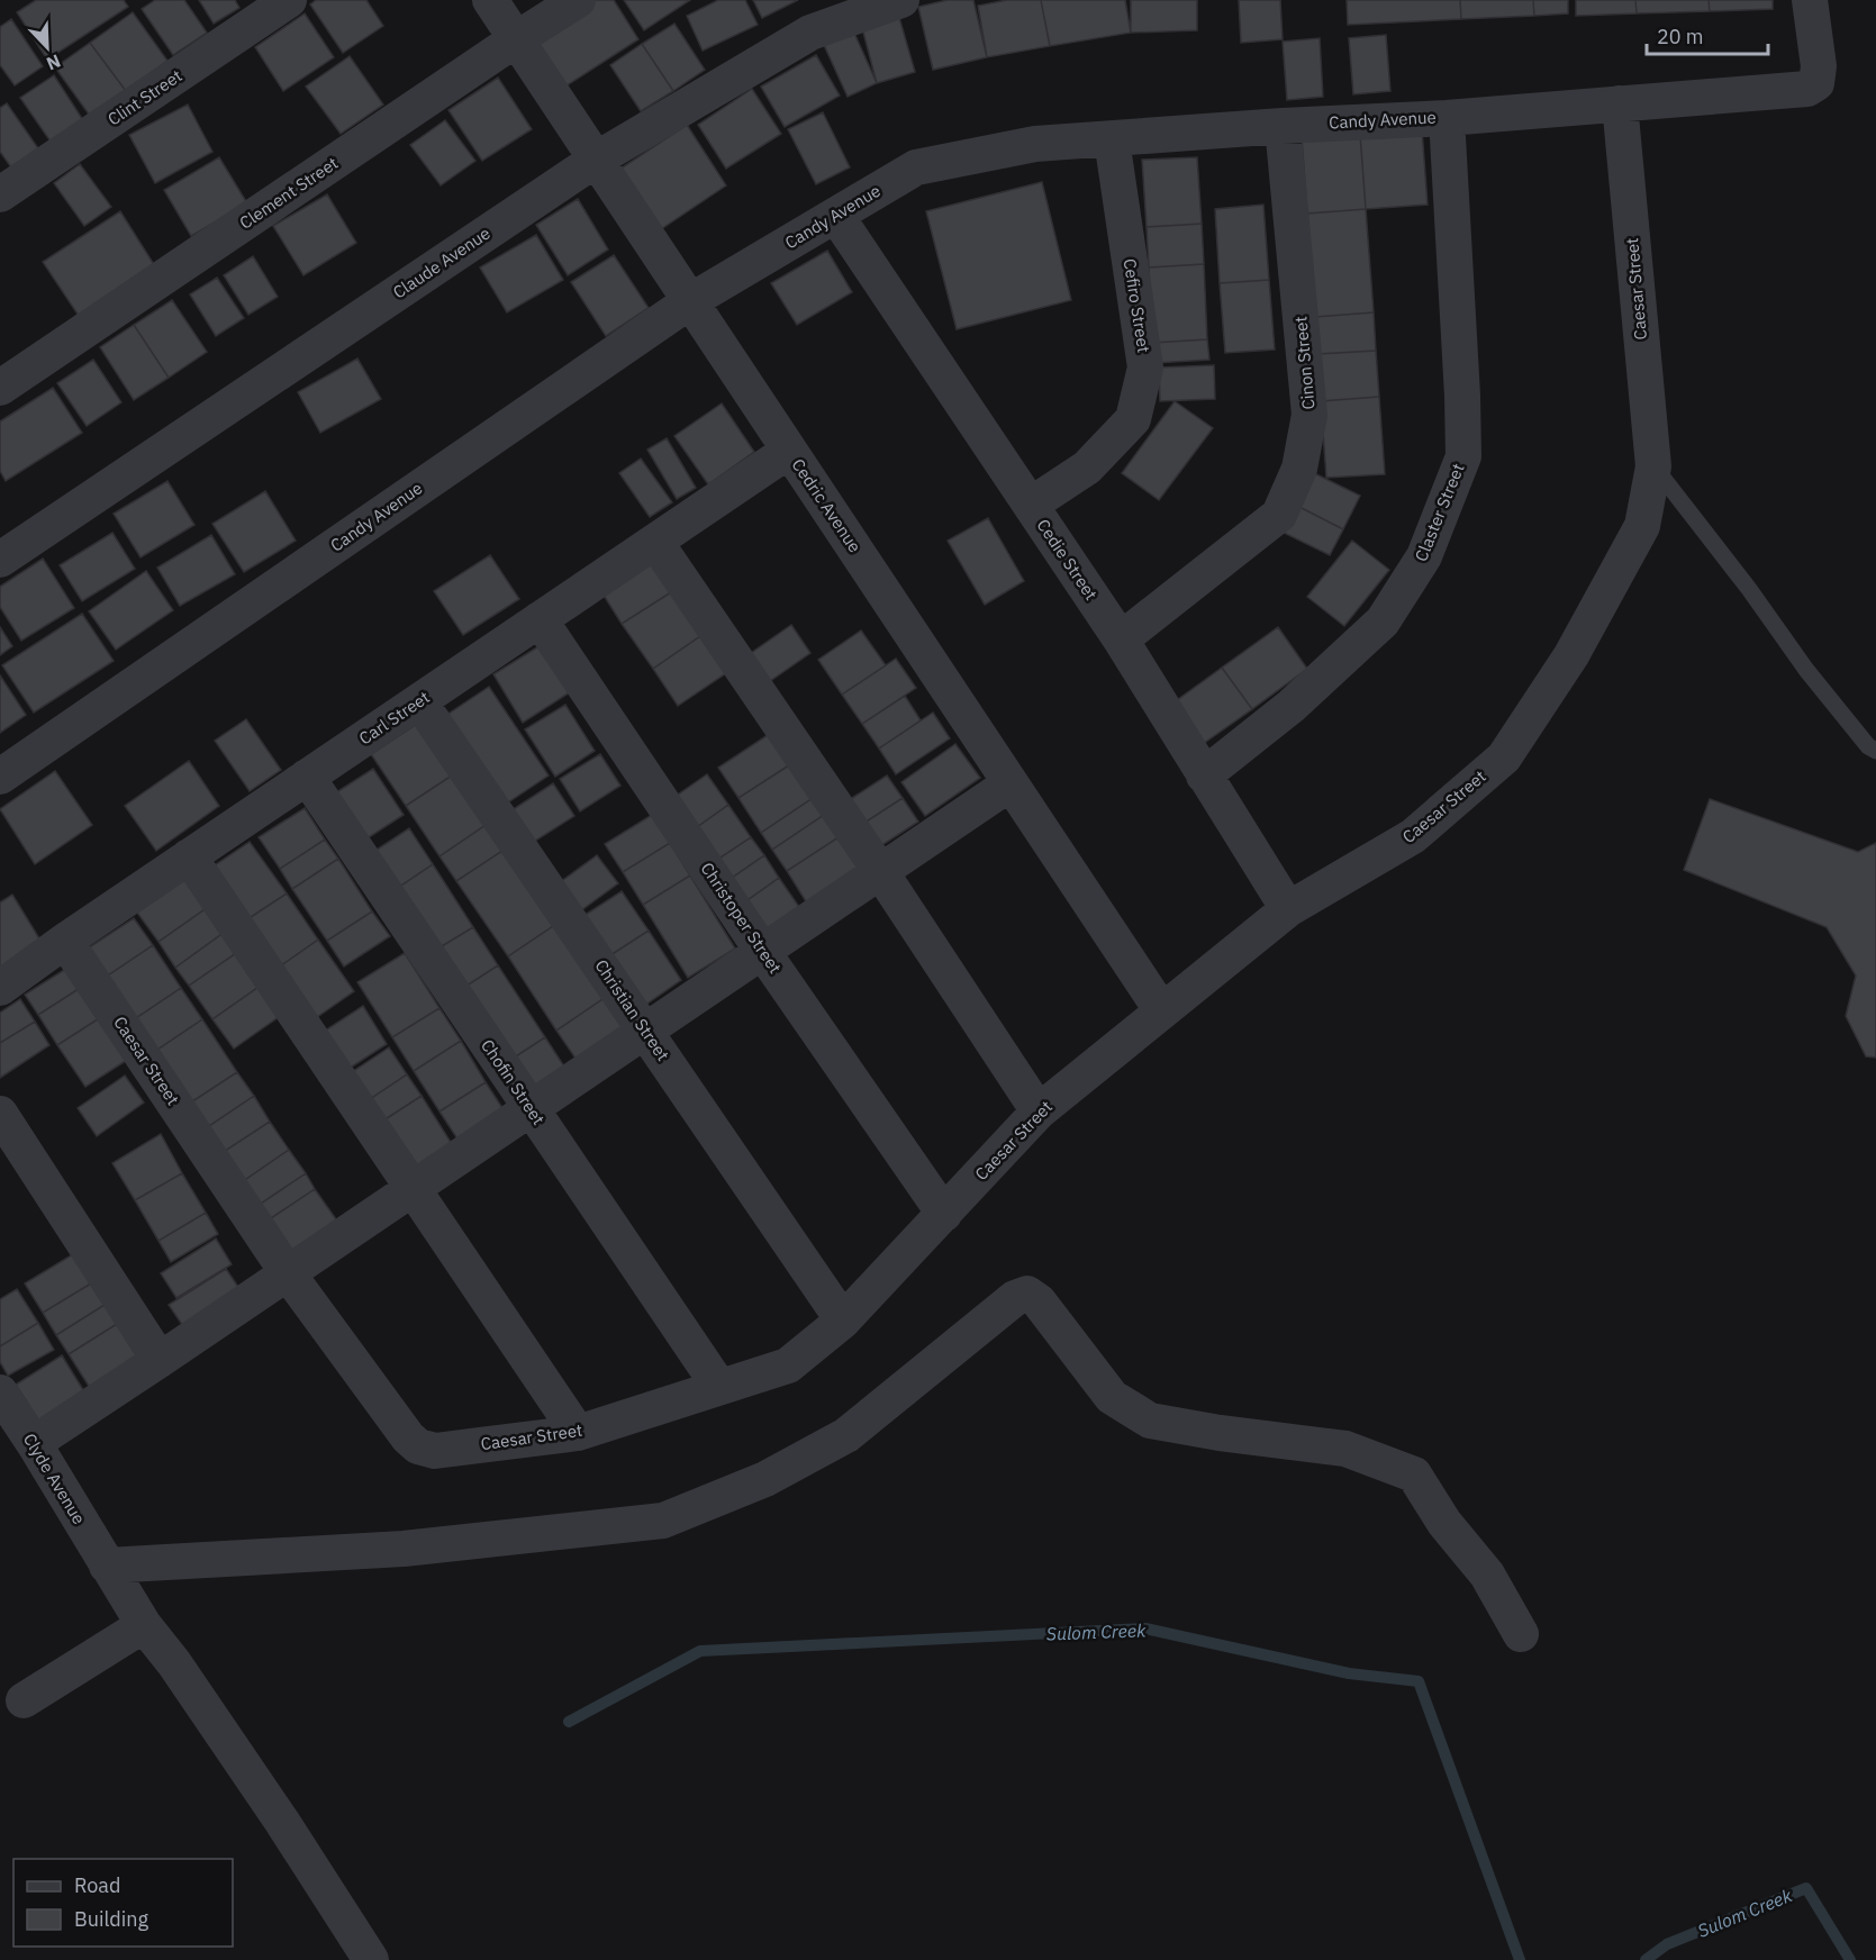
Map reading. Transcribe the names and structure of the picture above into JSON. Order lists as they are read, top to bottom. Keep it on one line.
{"streets":{"street":["Clint Street","Candy Avenue","Clement Street","Claude Avenue","Caesar Street","Cefiro Street","Cinon Street","Cedric Avenue","Claster Street","Cedie Street","Carl Street","Christoper Street","Christian Street","Chofin Street","Clyde Avenue"]},"crossings":[["Candy Avenue","Caesar Street"],["Candy Avenue","Cefiro Street"],["Candy Avenue","Cinon Street"],["Candy Avenue","Cedric Avenue"],["Candy Avenue","Claster Street"],["Candy Avenue","Cedie Street"],["Clement Street","Cedric Avenue"],["Claude Avenue","Cedric Avenue"],["Caesar Street","Cedric Avenue"],["Caesar Street","Cedie Street"],["Caesar Street","Carl Street"],["Caesar Street","Christoper Street"],["Caesar Street","Christian Street"],["Caesar Street","Chofin Street"],["Cefiro Street","Cedie Street"],["Cinon Street","Cedie Street"],["Cedric Avenue","Carl Street"],["Claster Street","Cedie Street"],["Carl Street","Christoper Street"],["Carl Street","Christian Street"],["Carl Street","Chofin Street"]],"water":["Sulom Creek"],"legend":["Road","Building"],"scale_bar":"20 m","north":"bottom right"}
